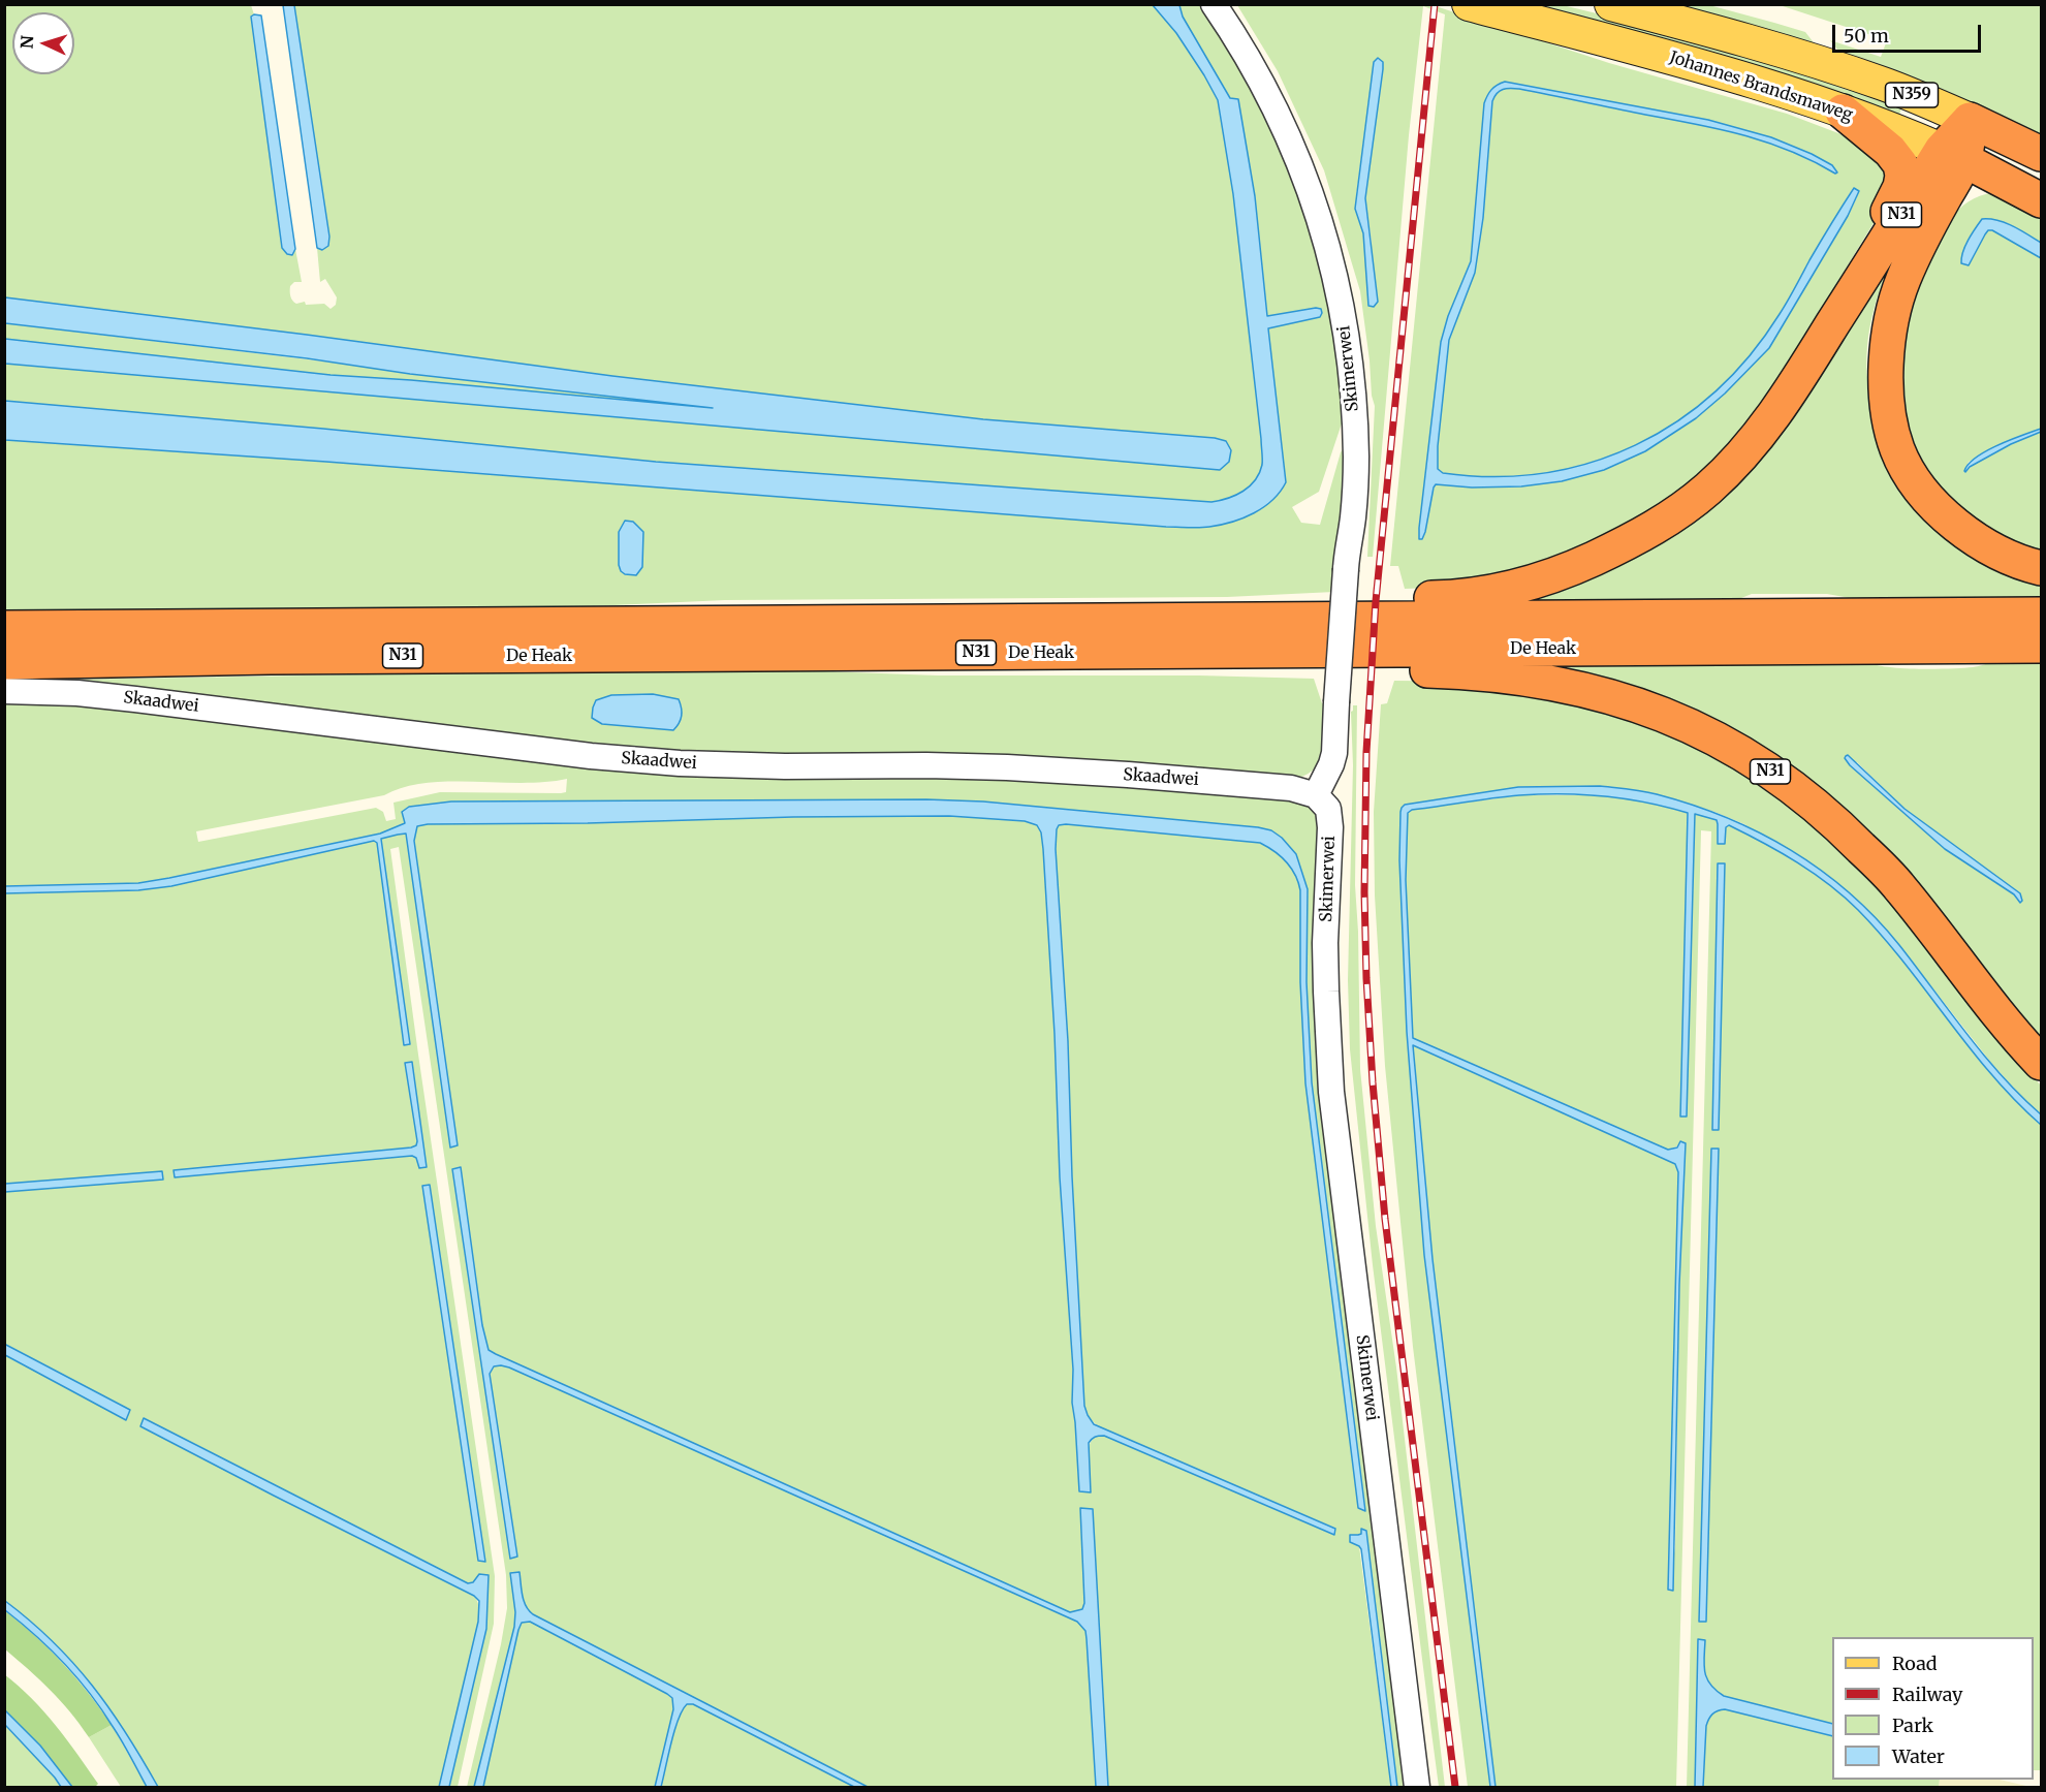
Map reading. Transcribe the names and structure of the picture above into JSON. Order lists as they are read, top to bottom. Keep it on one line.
{"streets":{"highway":["Johannes Brandsmaweg","N359","N31","De Heak"],"street":["Skimerwei","Skaadwei"]},"crossings":[["Johannes Brandsmaweg","N31"],["N31","De Heak"],["Skimerwei","Skaadwei"]],"legend":["Road","Railway","Park","Water"],"scale_bar":"50 m","north":"left"}
